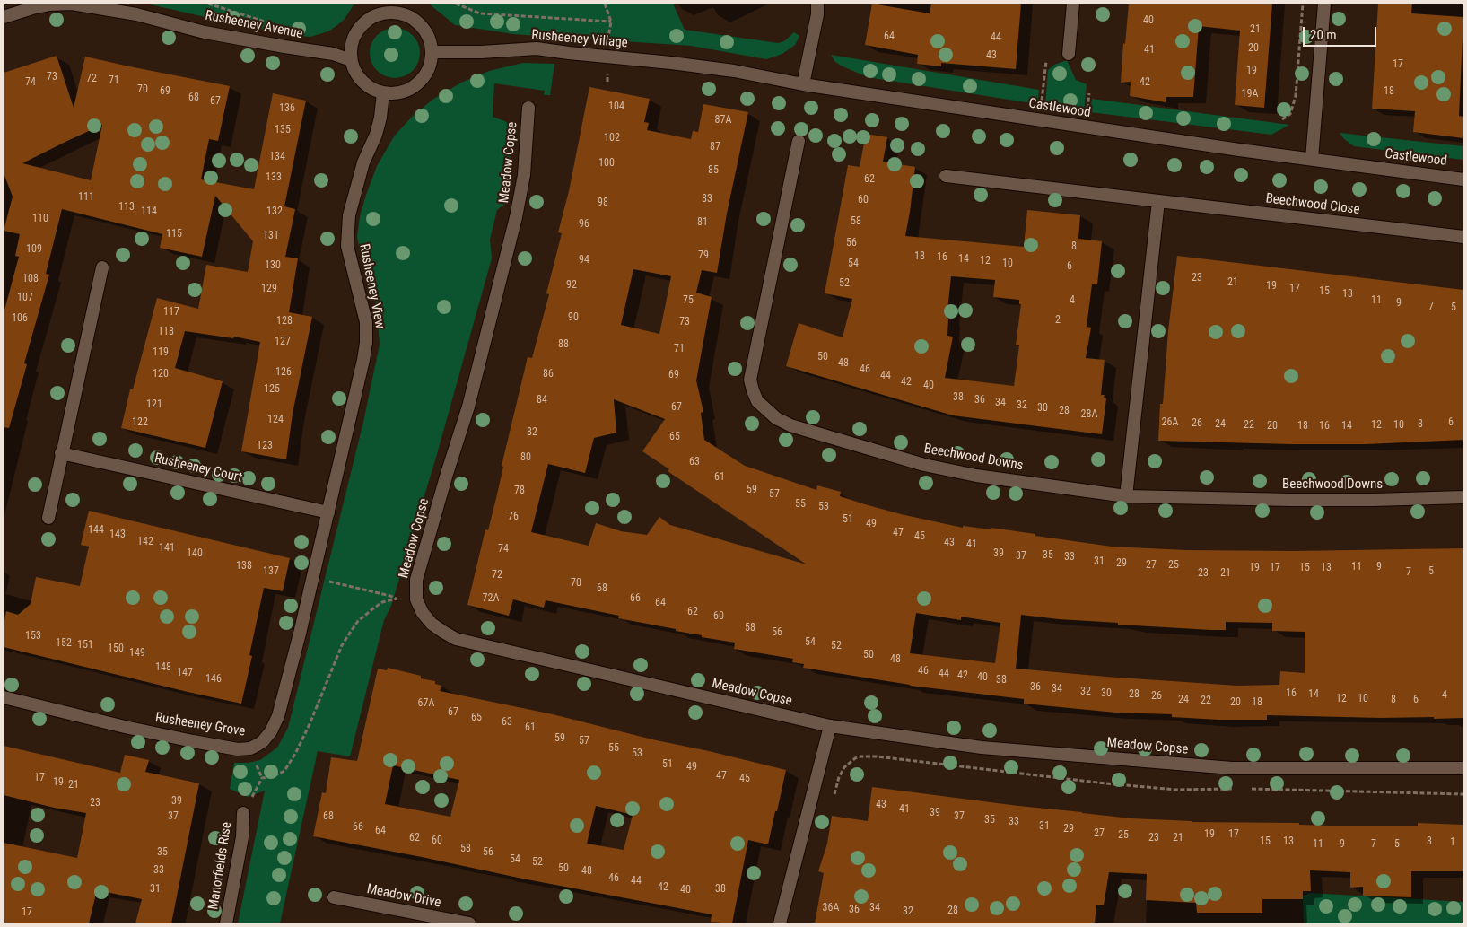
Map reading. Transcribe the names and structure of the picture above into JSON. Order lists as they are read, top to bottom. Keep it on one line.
{"streets":{"street":["Rusheeney Avenue","Rusheeney Village","Castlewood","Meadow Copse","Beechwood Close","Rusheeney View","Beechwood Downs","Rusheeney Court","Rusheeney Grove","Manorfields Rise","Meadow Drive"]},"crossings":[["Rusheeney Avenue","Rusheeney Village"],["Rusheeney Avenue","Rusheeney View"],["Rusheeney Village","Castlewood"],["Rusheeney Village","Rusheeney View"],["Rusheeney View","Rusheeney Court"],["Rusheeney View","Rusheeney Grove"],["Rusheeney Court","Rusheeney Grove"]],"house_numbers":["40","21","64","44","20","41","43","17","19","73","72","71","74","42","70","69","18","19A","68","67","104","136","87A","135","102","87","134","100","85","133","62","111","83","60","98","113","114","132","110","58","81","96","115","131","56","8","109","79","18","16","14","94","12","54","10","130","6","23","108","21","52","92","19","129","17","15","13","107","75","4","11","9","7","5","117","90","106","2","128","73","118","127","88","71","119","50","48","46","126","120","86","69","44","42","40","125","38","84","36","34","121","32","67","30","28","28A","124","122","26A","6","26","24","8","22","12","10","20","18","16","14","82","65","123","80","63","61","59","78","57","55","53","76","51","49","144","47","143","45","142","43","41","141","74","140","39","35","37","33","31","29","27","25","138","11","9","19","17","15","13","137","5","7","23","21","72","70","68","72A","66","64","62","60","58","56","153","54","152","151","52","150","149","50","48","148","46","147","44","42","40","146","38","36","34","32","30","16","28","14","4","26","12","10","24","8","6","22","20","18","67A","67","65","63","61","59","57","55","53","51","49","47","17","45","19","21","39","23","43","41","39","37","68","37","35","33","31","66","29","64","27","19","17","25","62","23","21","60","15","13","3","1","11","9","7","5","58","35","56","54","52","50","33","48","46","44","42","31","38","40","36A","34","36","28","32","17"],"scale_bar":"20 m"}
